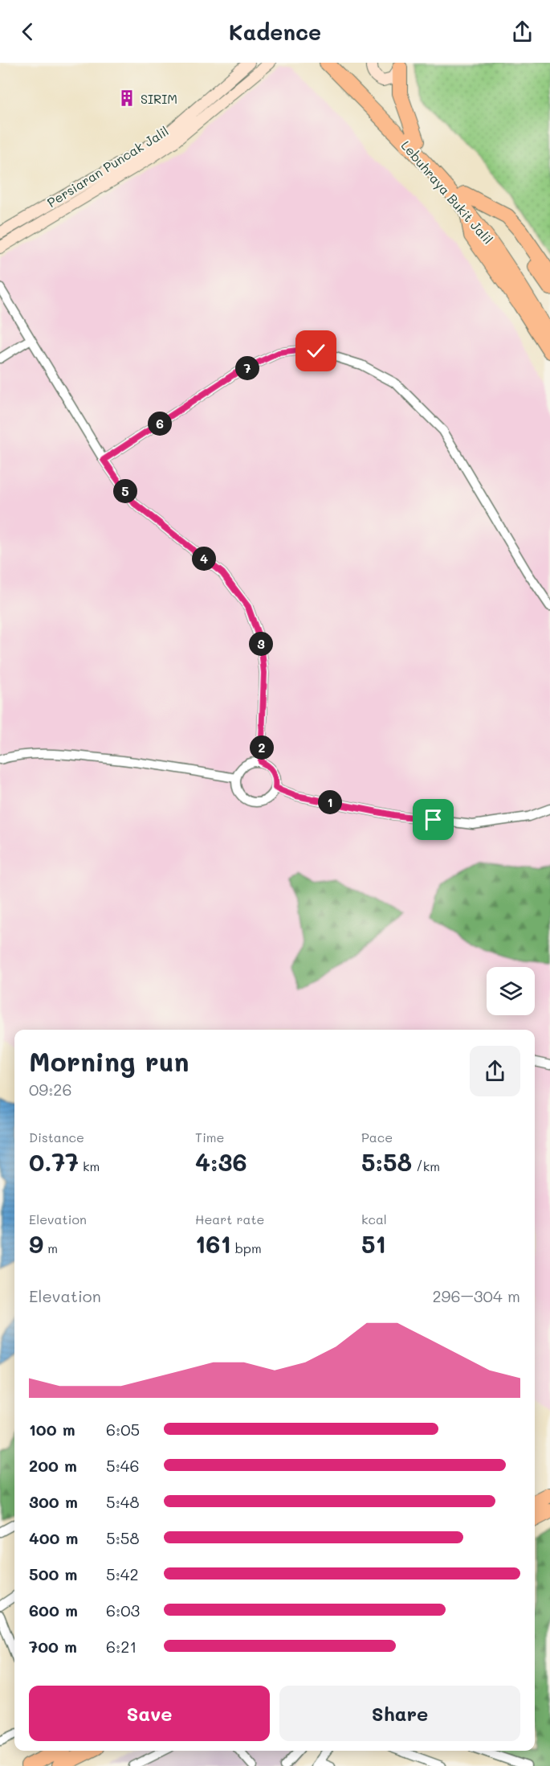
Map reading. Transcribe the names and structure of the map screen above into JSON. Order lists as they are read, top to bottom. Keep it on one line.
{"streets":{"highway":["Lebuhraya Bukit Jalil"],"main road":["Persiaran Puncak Jalil"]},"places":{"building":["SIRIM"]},"page":{"header":"Kadence","pins":["7","6","5","4","3","2","1"],"heading":["Morning run","09:26"],"stats":[["Distance","0.77 km"],["Time","4:36"],["Pace","5:58 /km"],["Elevation","9 m"],["Heart rate","161 bpm"],["kcal","51"]],"chart":["Elevation","296–304 m"],"list":[{"name":"100 m","note":"6:05"},{"name":"200 m","note":"5:46"},{"name":"300 m","note":"5:48"},{"name":"400 m","note":"5:58"},{"name":"500 m","note":"5:42"},{"name":"600 m","note":"6:03"},{"name":"700 m","note":"6:21"}],"buttons":["Save","Share"]}}
